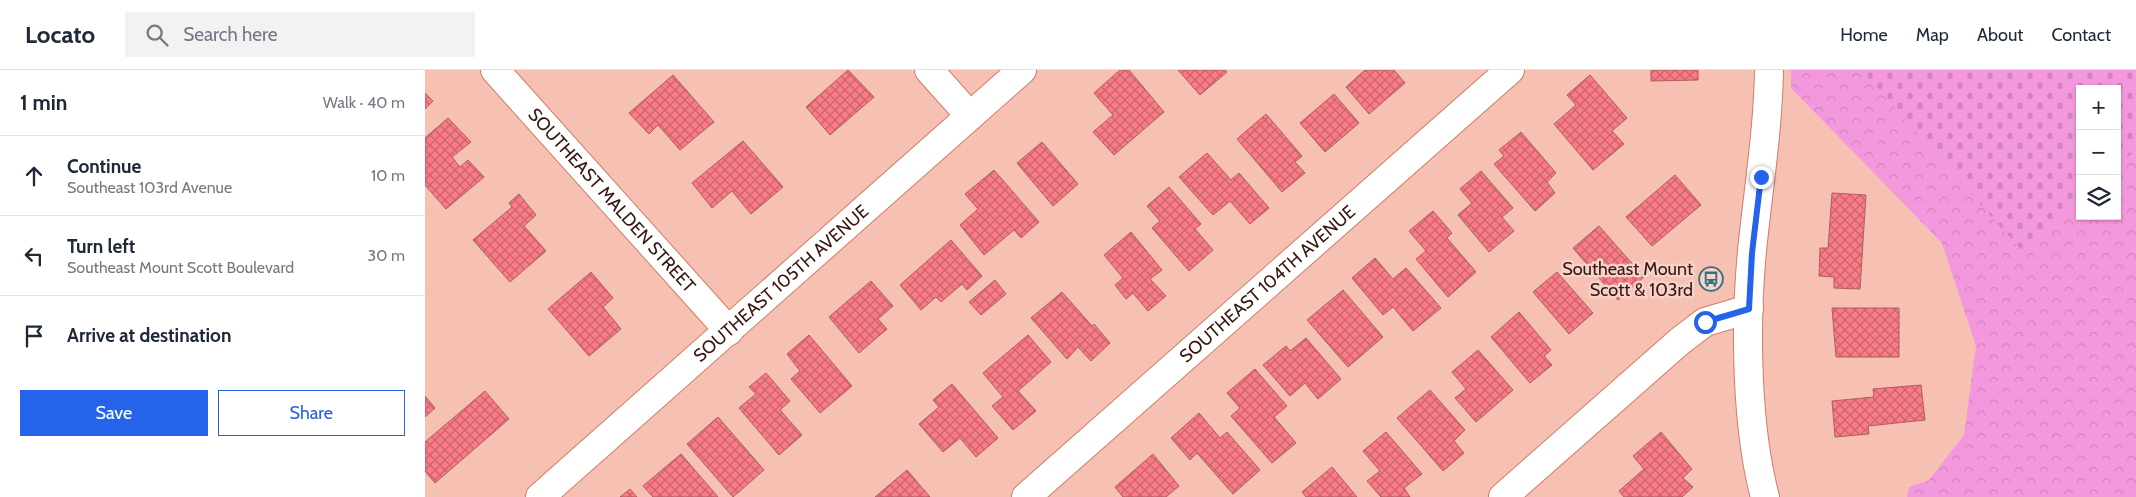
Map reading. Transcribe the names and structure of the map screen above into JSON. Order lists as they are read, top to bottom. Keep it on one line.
{"streets":{"street":["SOUTHEAST MALDEN STREET","SOUTHEAST 105TH AVENUE","SOUTHEAST 104TH AVENUE"]},"crossings":[["SOUTHEAST MALDEN STREET","SOUTHEAST 105TH AVENUE"]],"places":{"bus stop":["Southeast Mount Scott & 103rd"]},"page":{"header":"Locato","search":"Search here","nav":["Home","Map","About","Contact"],"heading":["1 min","Walk · 40 m"],"map_buttons":["+","−"],"list":[["Continue","Southeast 103rd Avenue","10 m"],["Turn left","Southeast Mount Scott Boulevard","30 m"],"Arrive at destination"],"buttons":["Save","Share"]}}
